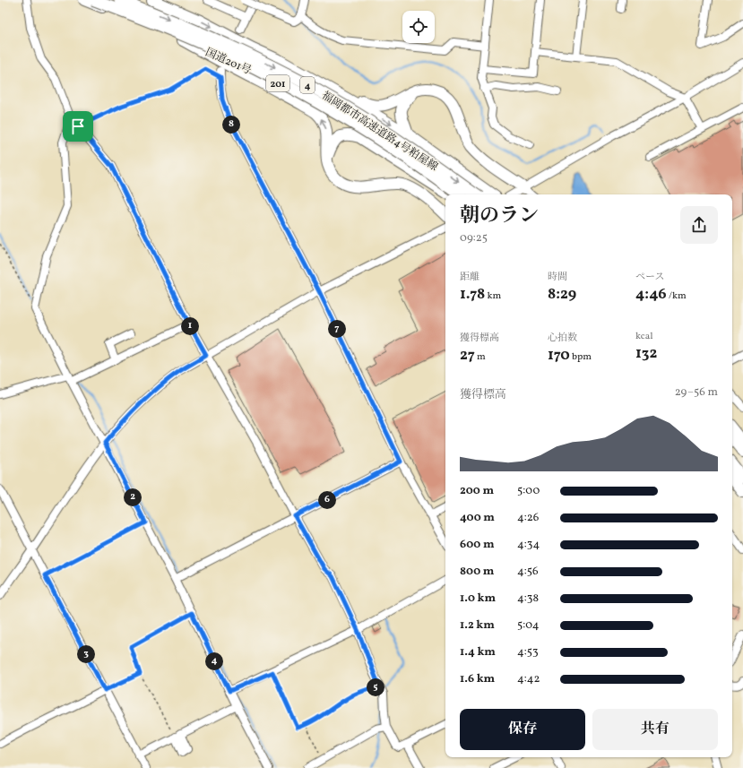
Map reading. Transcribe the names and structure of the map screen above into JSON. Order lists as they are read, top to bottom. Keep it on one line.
{"streets":{"highway":["国道201号","201","4","福岡都市高速道路4号粕屋線"]},"page":{"pins":["8","1","7","2","6","3","4","5"],"heading":["朝のラン","09:25"],"stats":[["距離","1.78 km"],["時間","8:29"],["ペース","4:46 /km"],["獲得標高","27 m"],["心拍数","170 bpm"],["kcal","132"]],"chart":["獲得標高","29–56 m"],"list":[{"name":"200 m","note":"5:00"},{"name":"400 m","note":"4:26"},{"name":"600 m","note":"4:34"},{"name":"800 m","note":"4:56"},{"name":"1.0 km","note":"4:38"},{"name":"1.2 km","note":"5:04"},{"name":"1.4 km","note":"4:53"},{"name":"1.6 km","note":"4:42"}],"buttons":["保存","共有"]}}
